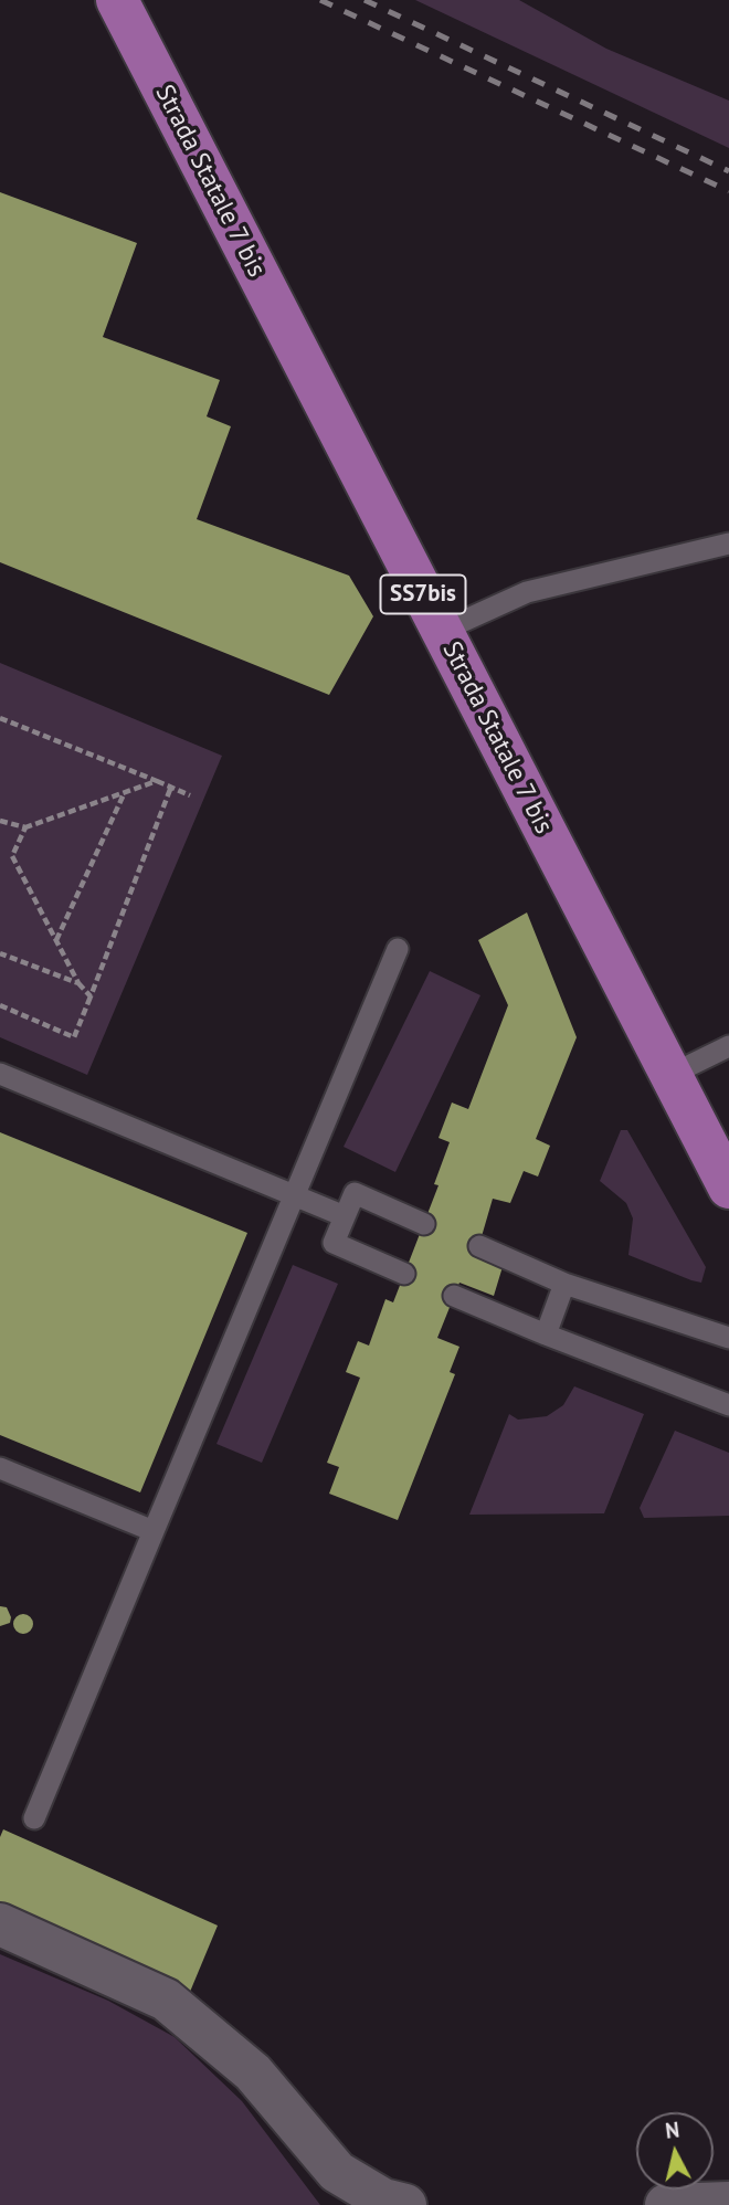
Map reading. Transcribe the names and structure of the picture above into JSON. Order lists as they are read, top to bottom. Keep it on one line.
{"streets":{"main road":["Strada Statale 7 bis","SS7bis"]},"north":"top"}
